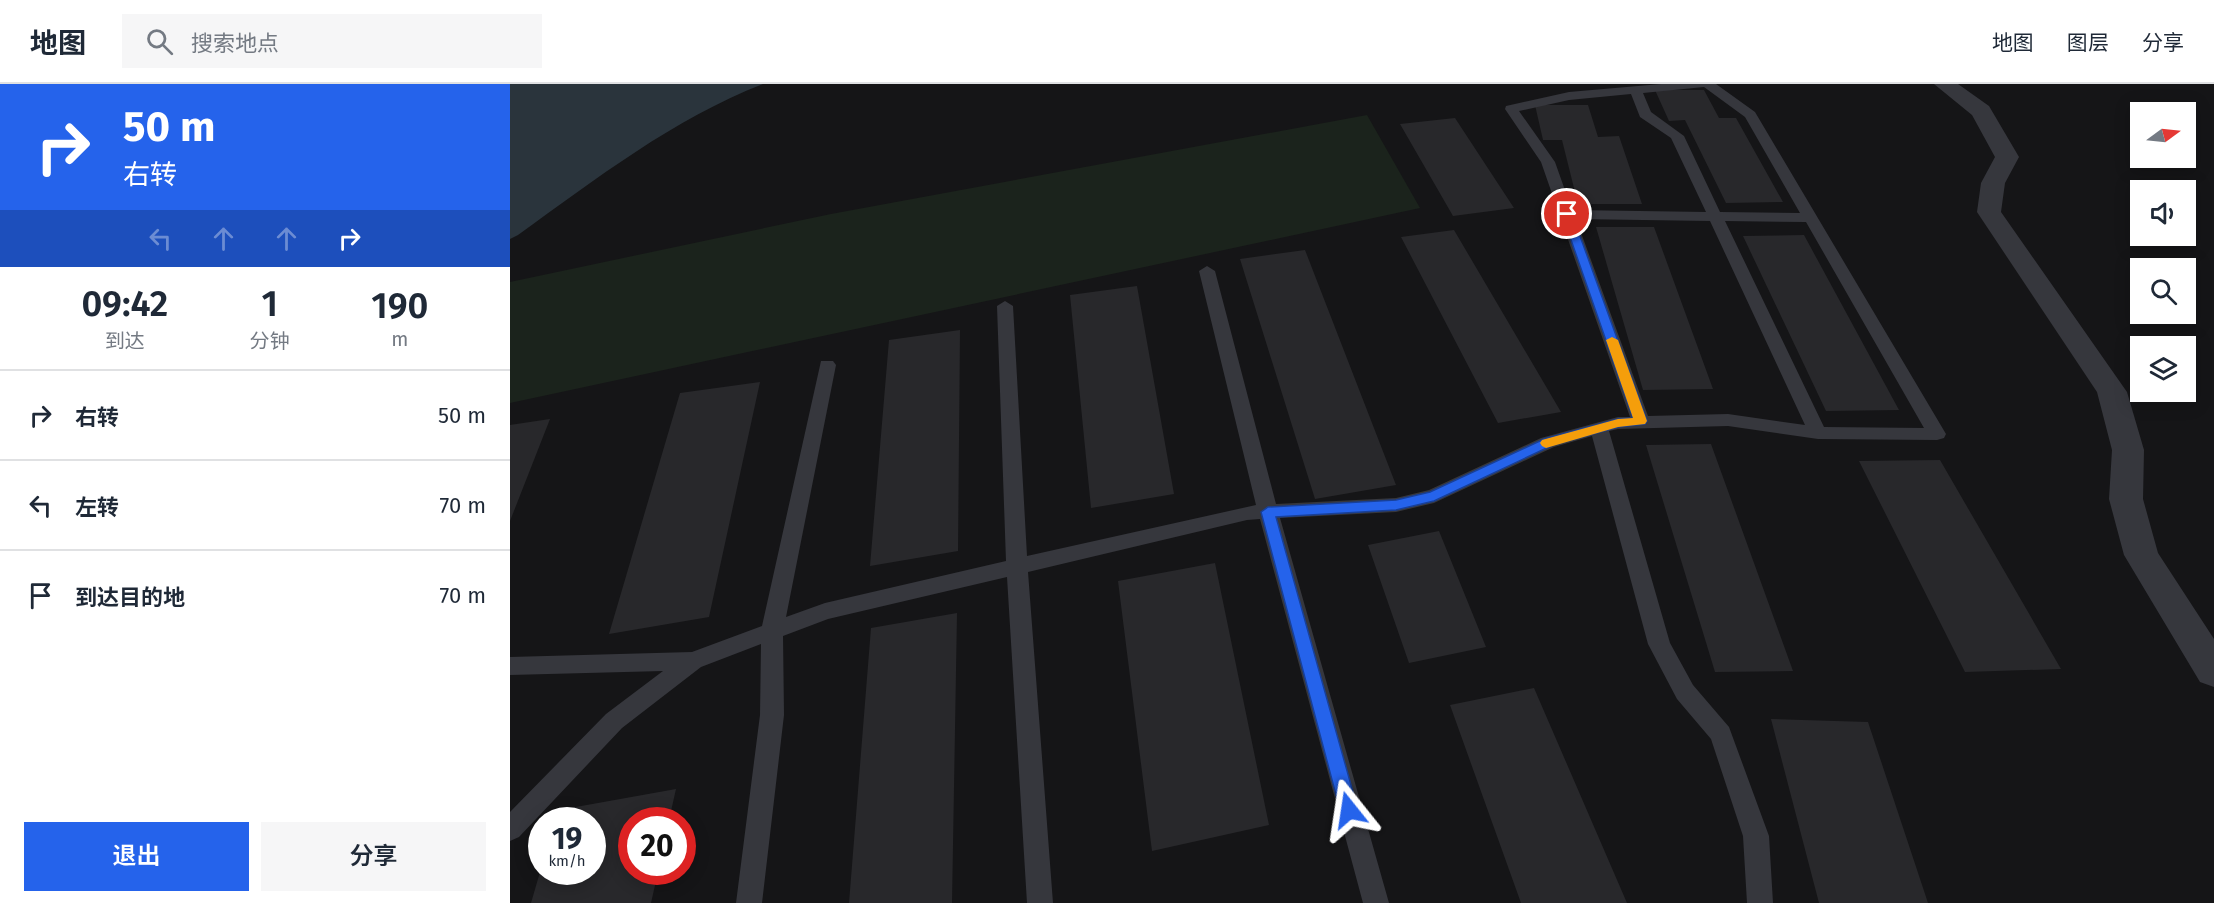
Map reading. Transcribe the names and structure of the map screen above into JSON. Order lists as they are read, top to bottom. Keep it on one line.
{"north":"right","page":{"header":"地图","search":"搜索地点","nav":["地图","图层","分享"],"turn":["50 m","右转"],"eta":["09:42","到达","1","分钟","190","m"],"list":[{"name":"右转","value":"50 m"},{"name":"左转","value":"70 m"},{"name":"到达目的地","value":"70 m"}],"speed":"19 km/h","limit":"20","buttons":["退出","分享"]}}
